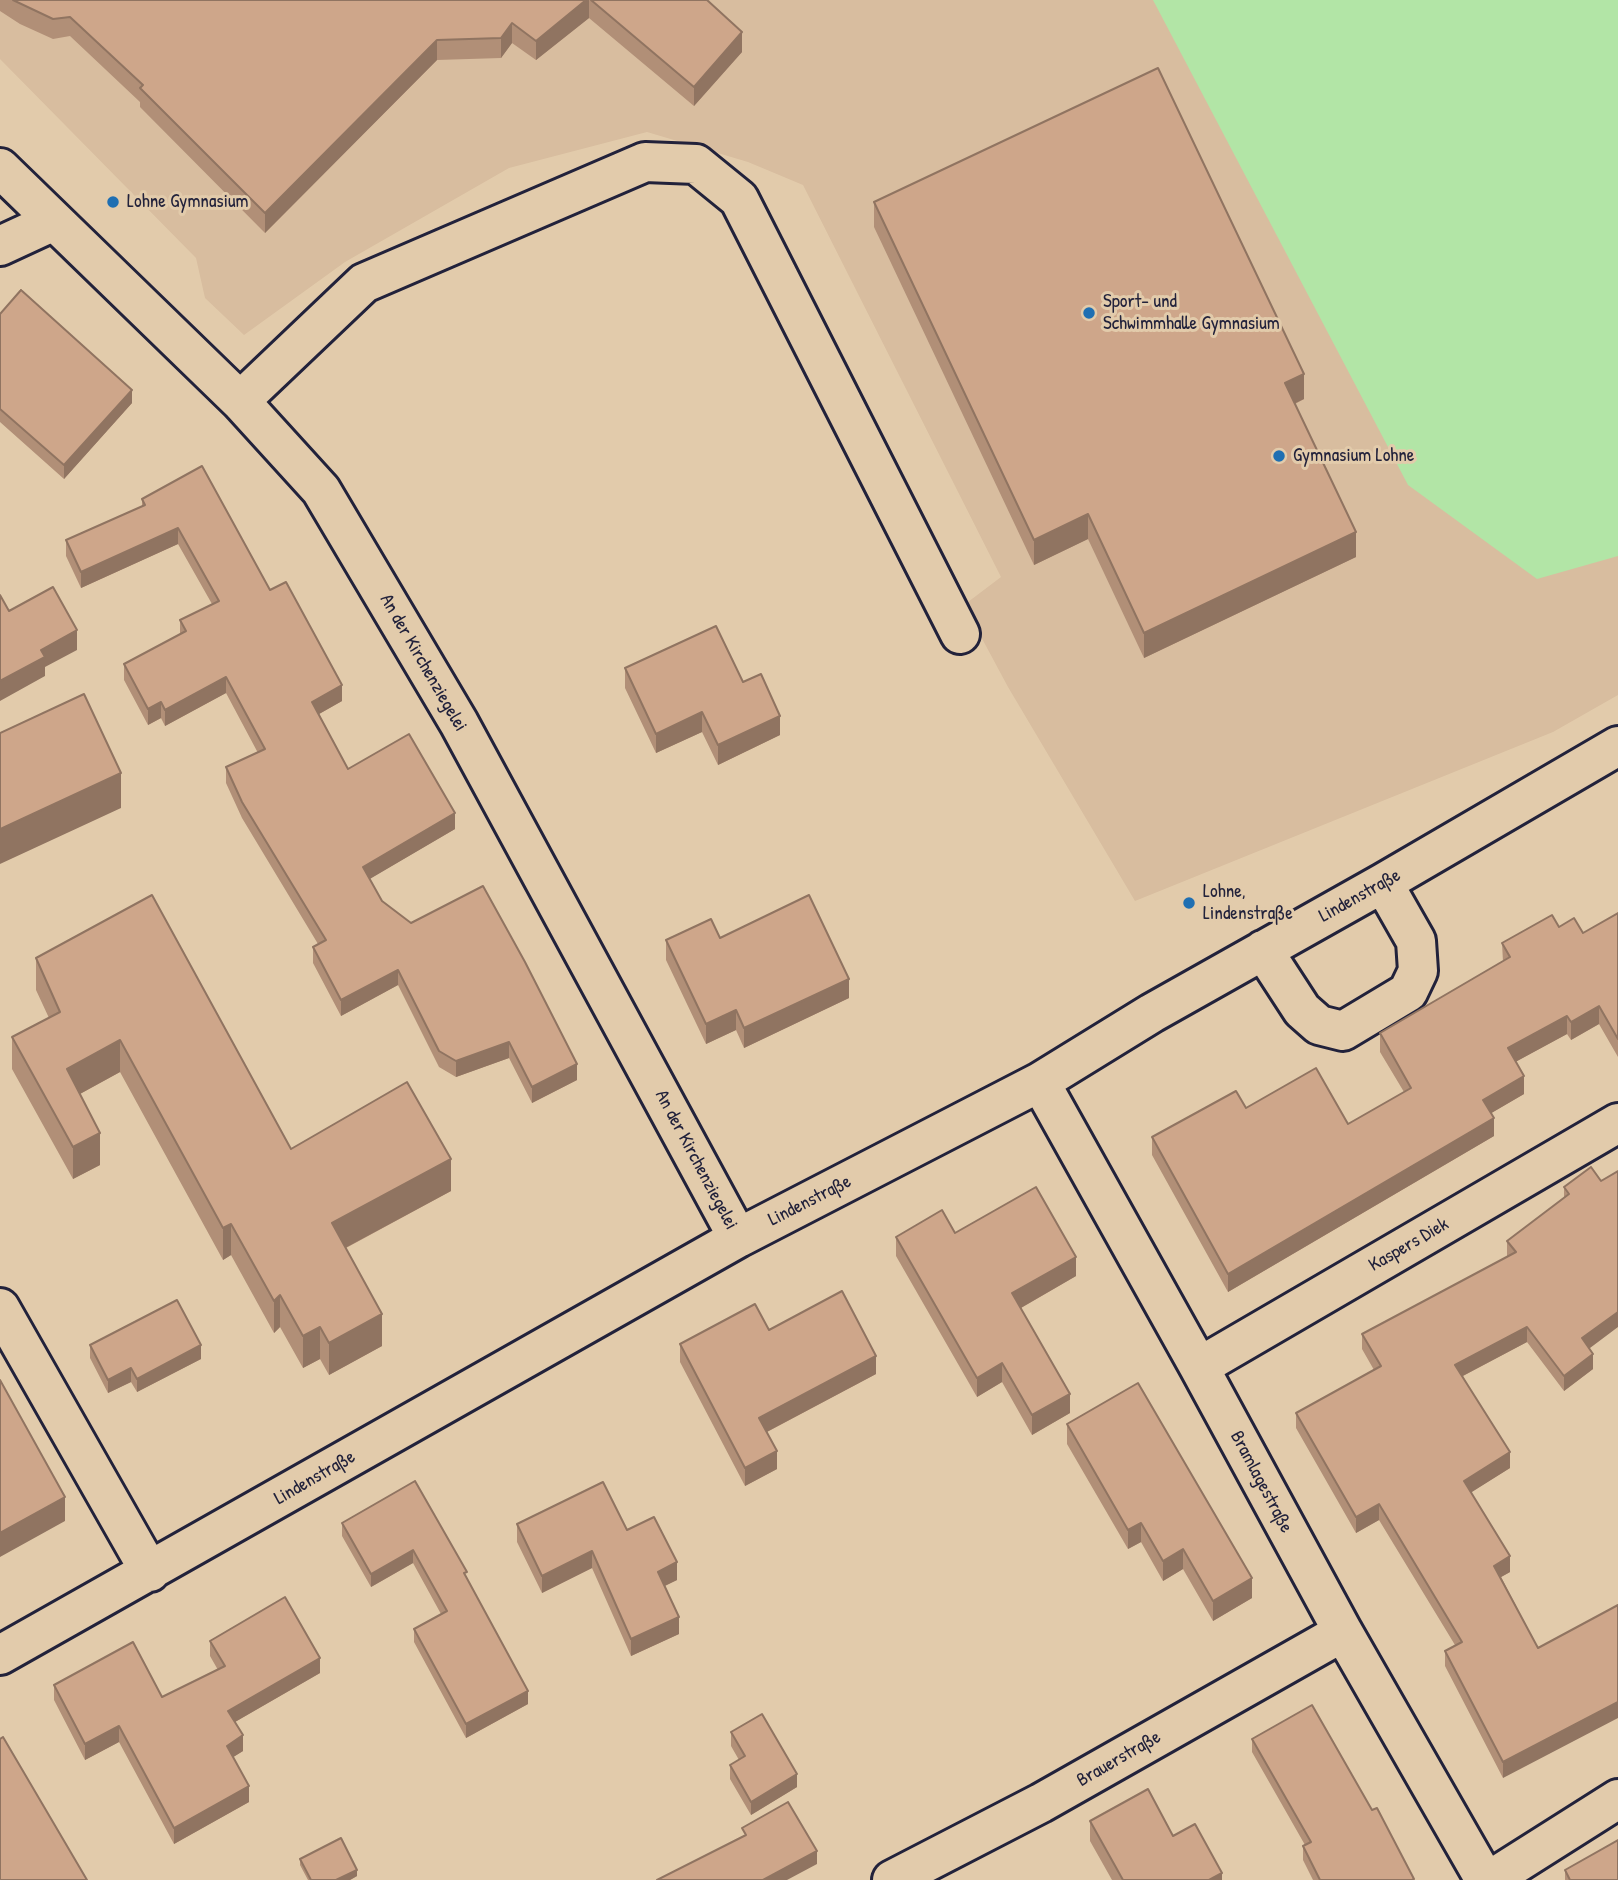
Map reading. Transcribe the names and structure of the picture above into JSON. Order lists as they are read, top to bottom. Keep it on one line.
{"streets":{"street":["An der Kirchenziegelei","Lindenstraße","Kaspers Diek","Bramlagestraße","Brauerstraße"]},"crossings":[["An der Kirchenziegelei","Lindenstraße"],["Lindenstraße","Bramlagestraße"],["Kaspers Diek","Bramlagestraße"],["Bramlagestraße","Brauerstraße"]],"places":["Lohne Gymnasium","Sport- und Schwimmhalle Gymnasium","Gymnasium Lohne","Lohne, Lindenstraße"]}
